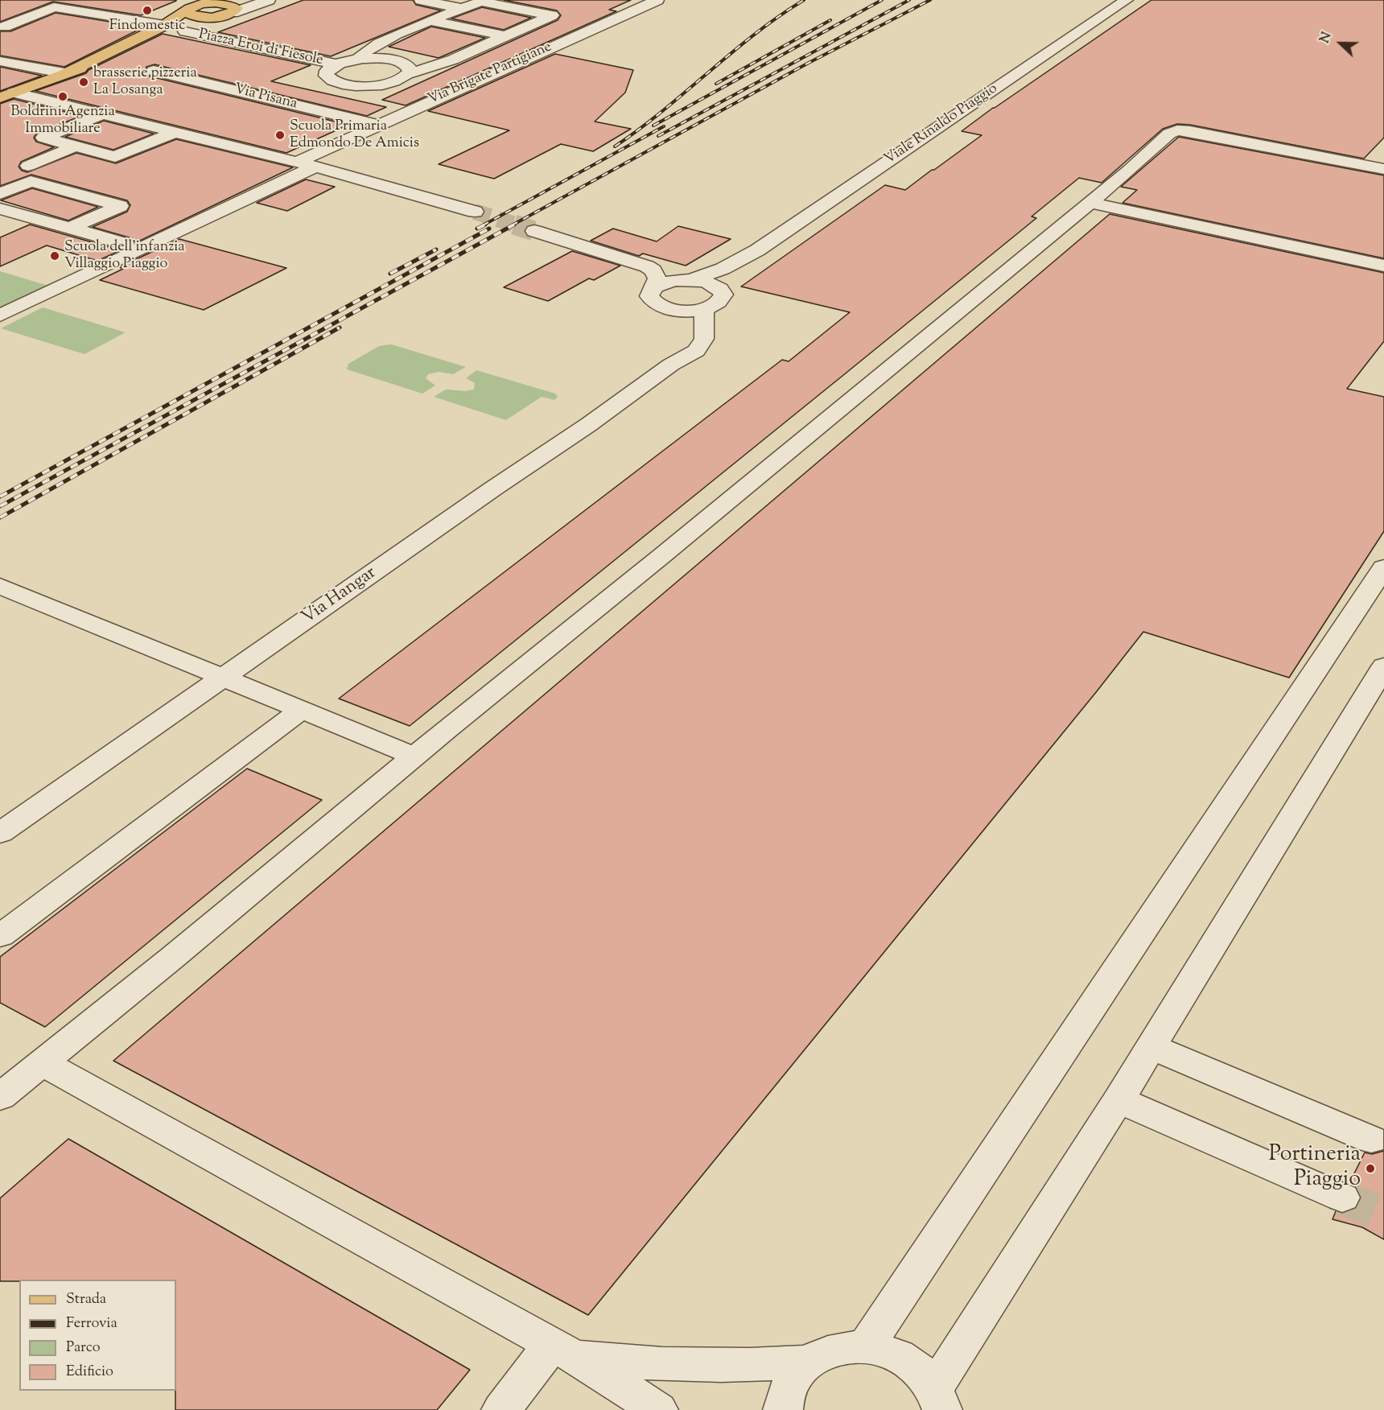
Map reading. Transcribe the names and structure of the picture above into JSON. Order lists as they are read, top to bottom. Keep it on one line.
{"streets":{"street":["Piazza Eroi di Fiesole","Via Brigate Partigiane","Via Pisana","Viale Rinaldo Piaggio","Via Hangar"]},"crossings":[["Via Brigate Partigiane","Via Pisana"]],"places":["Findomestic","brasserie pizzeria La Losanga","Boldrini Agenzia Immobiliare","Scuola Primaria Edmondo De Amicis","Scuola dell'infanzia Villaggio Piaggio","Portineria Piaggio"],"legend":["Strada","Ferrovia","Parco","Edificio"],"north":"left"}
